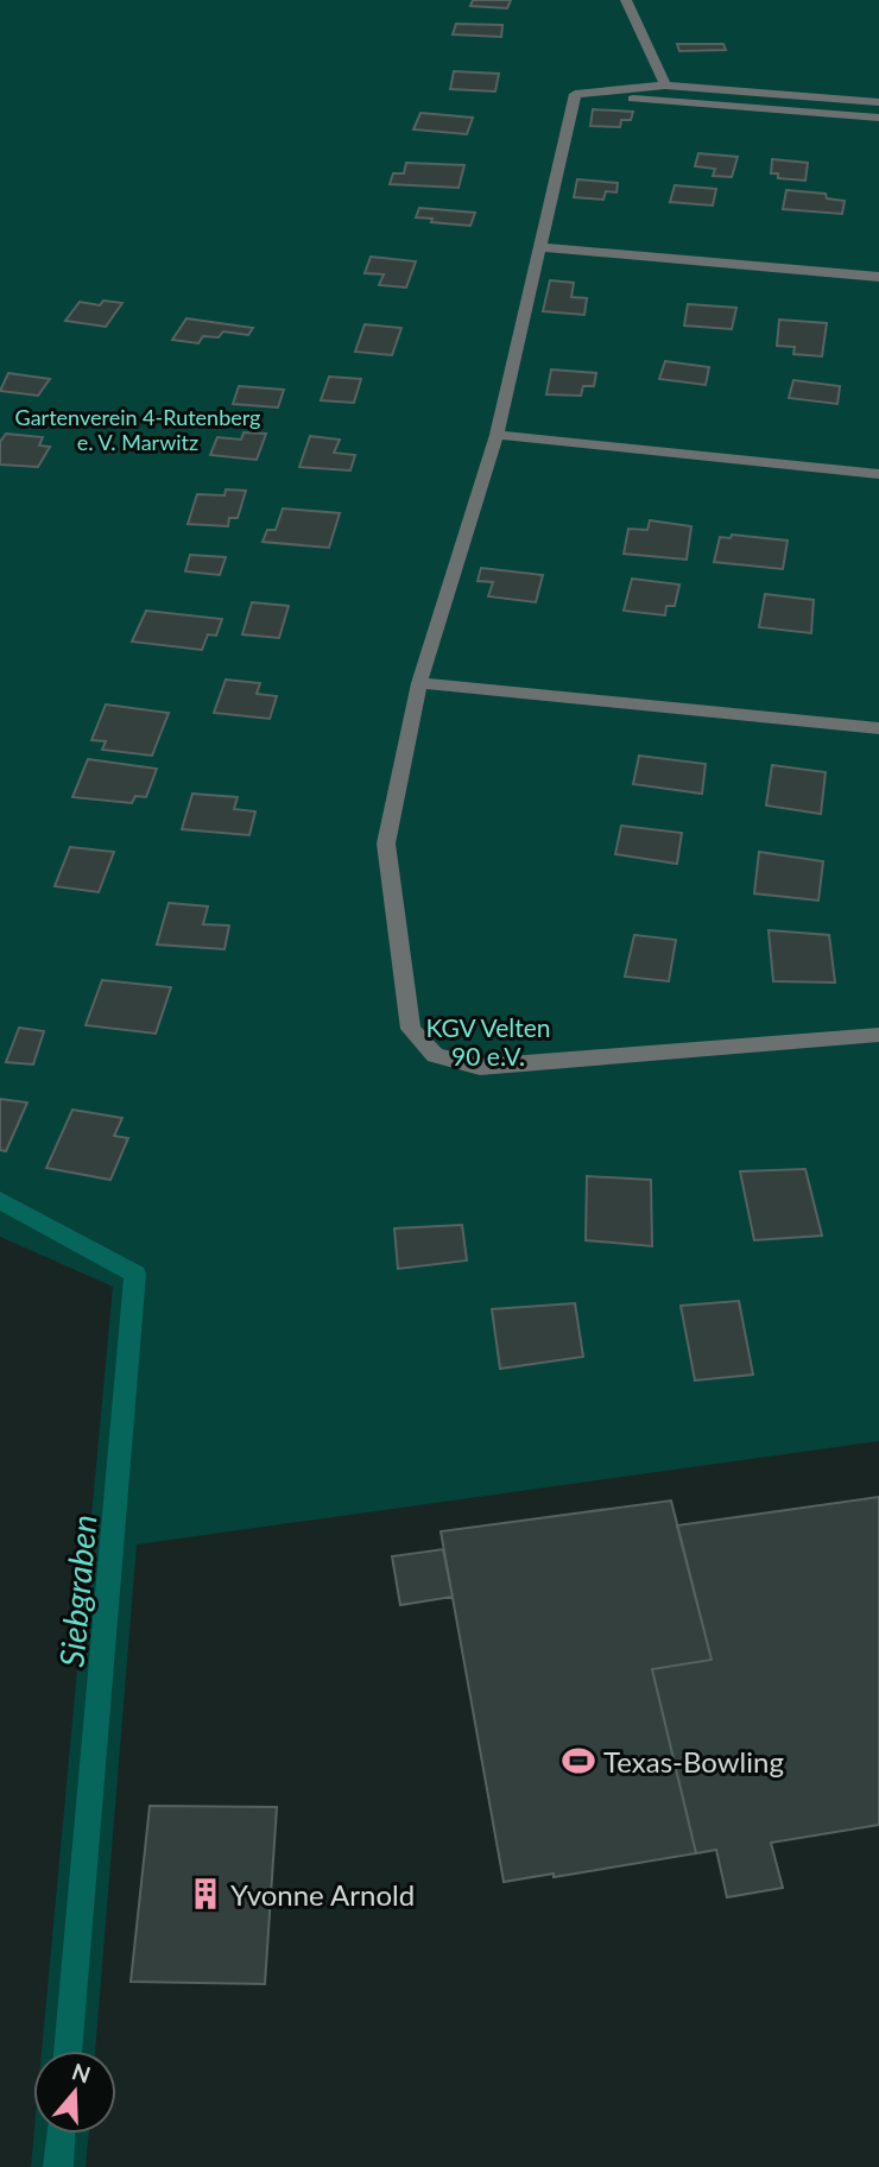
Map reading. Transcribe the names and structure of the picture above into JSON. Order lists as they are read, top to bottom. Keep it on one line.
{"water":["Siebgraben"],"parks":["Gartenverein 4-Rutenberg e. V. Marwitz","KGV Velten 90 e.V."],"places":{"sports":["Texas-Bowling"],"building":["Yvonne Arnold"]},"north":"top"}
